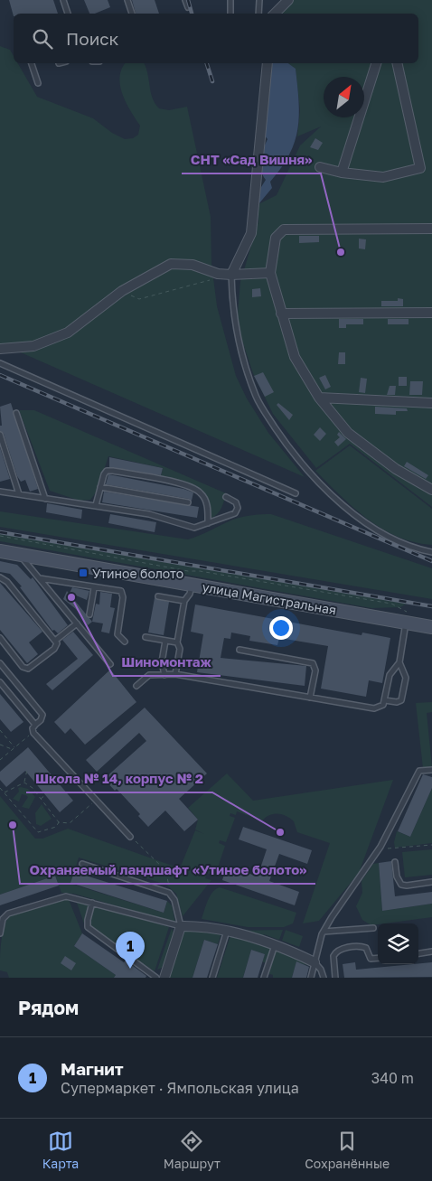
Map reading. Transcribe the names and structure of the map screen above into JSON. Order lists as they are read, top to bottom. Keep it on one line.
{"streets":{"main road":["улица Магистральная"]},"places":{"other":["СНТ «Сад Вишня»","Шиномонтаж","Охраняемый ландшафт «Утиное болото»","Школа № 14, корпус № 2"],"transit":["Утиное болото"]},"north":"top right","page":{"search":"Поиск","pins":"1","heading":"Рядом","list":[{"mark":"1","name":"Магнит","note":"Супермаркет · Ямпольская улица","value":"340 m"}],"nav":["Карта","Маршрут","Сохранённые"]}}
